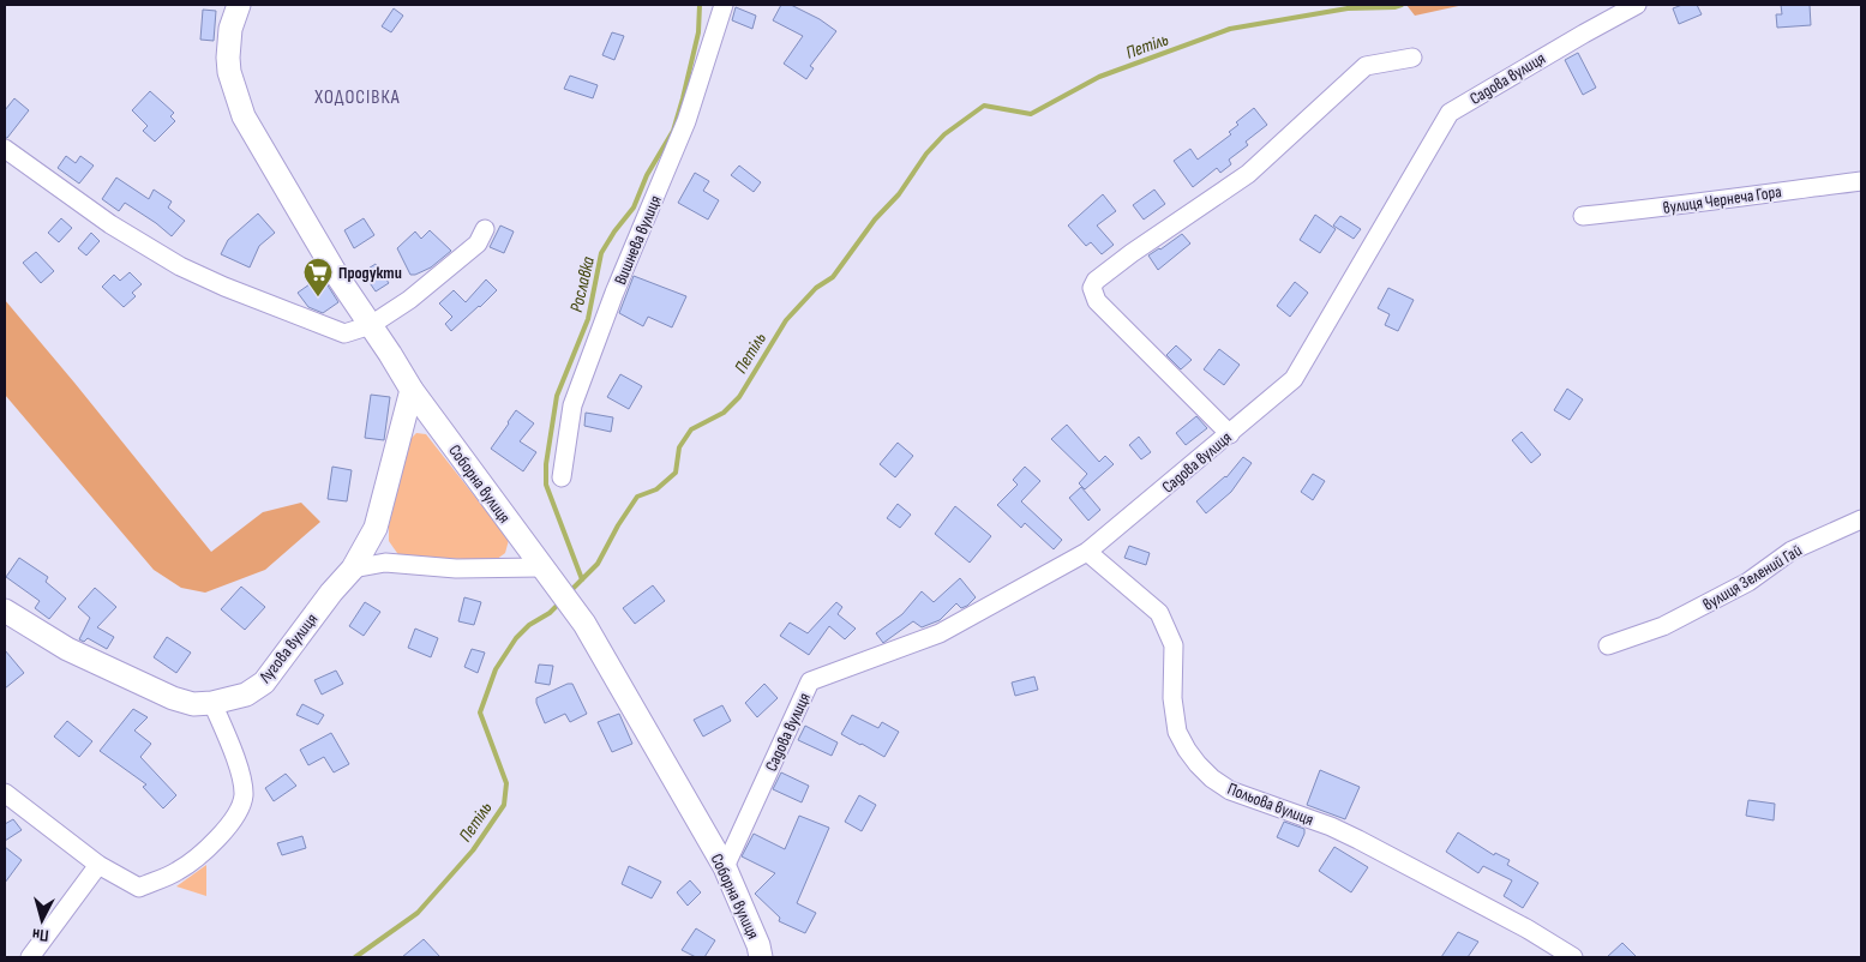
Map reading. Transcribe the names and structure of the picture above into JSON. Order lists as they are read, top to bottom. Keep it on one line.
{"streets":{"street":["Садова вулиця","вулиця Чернеча Гора","Вишнева вулиця","Соборна вулиця","вулиця Зелений Гай","Лугова вулиця","Польова вулиця"]},"crossings":[["Садова вулиця","Соборна вулиця"],["Садова вулиця","Польова вулиця"],["Соборна вулиця","Лугова вулиця"]],"districts":["ХОДОСІВКА"],"water":["Петіль","Рославка"],"places":{"supermarket":["Продукти"]},"north":"bottom"}
